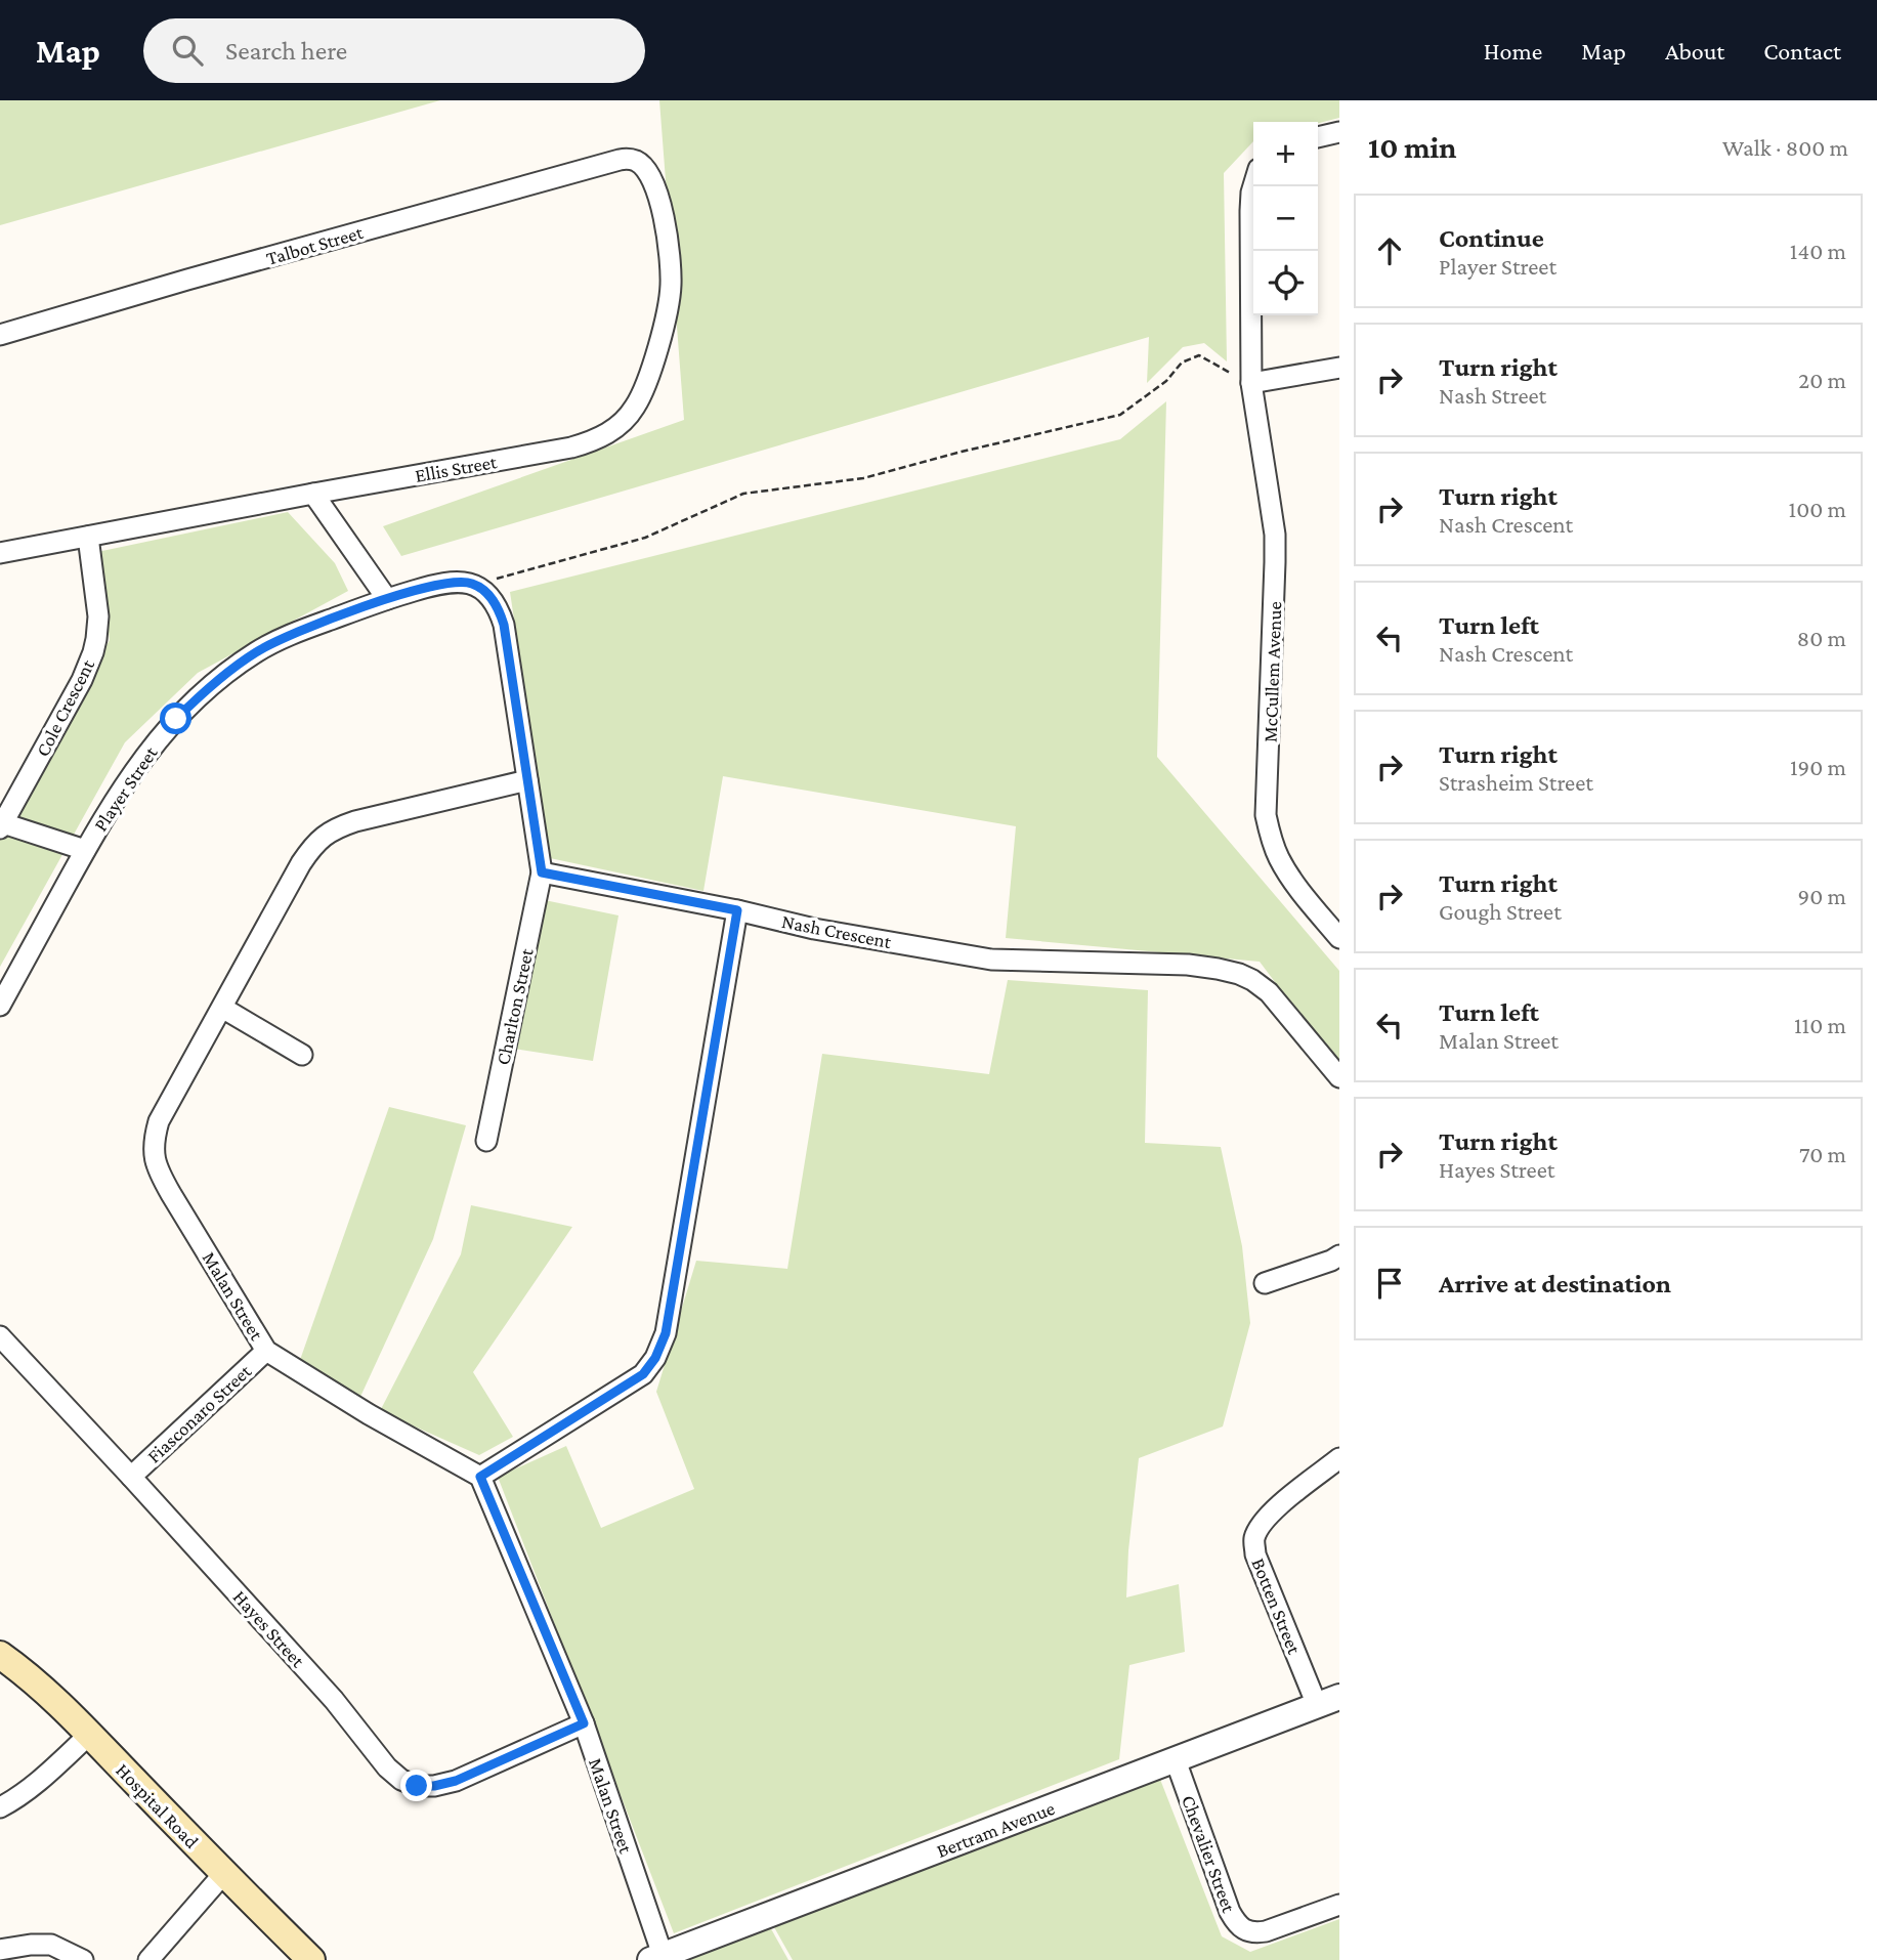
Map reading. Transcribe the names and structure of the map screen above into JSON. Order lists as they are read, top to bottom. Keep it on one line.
{"streets":{"main road":["Hospital Road"],"street":["Talbot Street","Ellis Street","McCullem Avenue","Cole Crescent","Player Street","Nash Crescent","Charlton Street","Malan Street","Fiasconaro Street","Botten Street","Hayes Street","Bertram Avenue","Chevalier Street"]},"crossings":[["Talbot Street","Ellis Street"],["Ellis Street","Cole Crescent"],["Nash Crescent","Charlton Street"],["Malan Street","Fiasconaro Street"],["Malan Street","Hayes Street"],["Malan Street","Bertram Avenue"],["Fiasconaro Street","Hayes Street"],["Botten Street","Bertram Avenue"],["Bertram Avenue","Chevalier Street"]],"page":{"header":"Map","search":"Search here","nav":["Home","Map","About","Contact"],"heading":["10 min","Walk · 800 m"],"map_buttons":["+","−"],"list":[["Continue","Player Street","140 m"],["Turn right","Nash Street","20 m"],["Turn right","Nash Crescent","100 m"],["Turn left","Nash Crescent","80 m"],["Turn right","Strasheim Street","190 m"],["Turn right","Gough Street","90 m"],["Turn left","Malan Street","110 m"],["Turn right","Hayes Street","70 m"],"Arrive at destination"]}}
